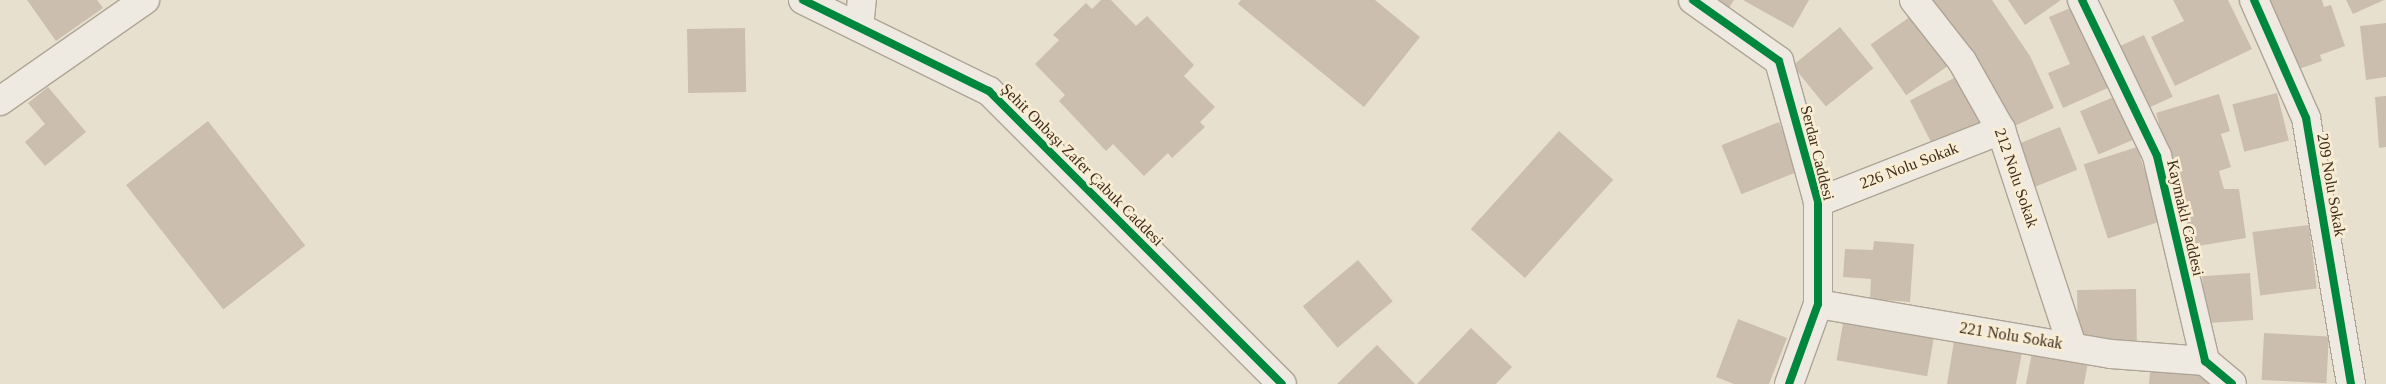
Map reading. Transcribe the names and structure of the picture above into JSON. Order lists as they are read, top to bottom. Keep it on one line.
{"streets":{"street":["Serdar Caddesi","Şehit Onbaşı Zafer Çabuk Caddesi","226 Nolu Sokak","212 Nolu Sokak","209 Nolu Sokak","Kaymaklı Caddesi","221 Nolu Sokak"]},"crossings":[["Serdar Caddesi","226 Nolu Sokak"],["Serdar Caddesi","221 Nolu Sokak"],["226 Nolu Sokak","212 Nolu Sokak"],["212 Nolu Sokak","221 Nolu Sokak"],["Kaymaklı Caddesi","221 Nolu Sokak"]]}
